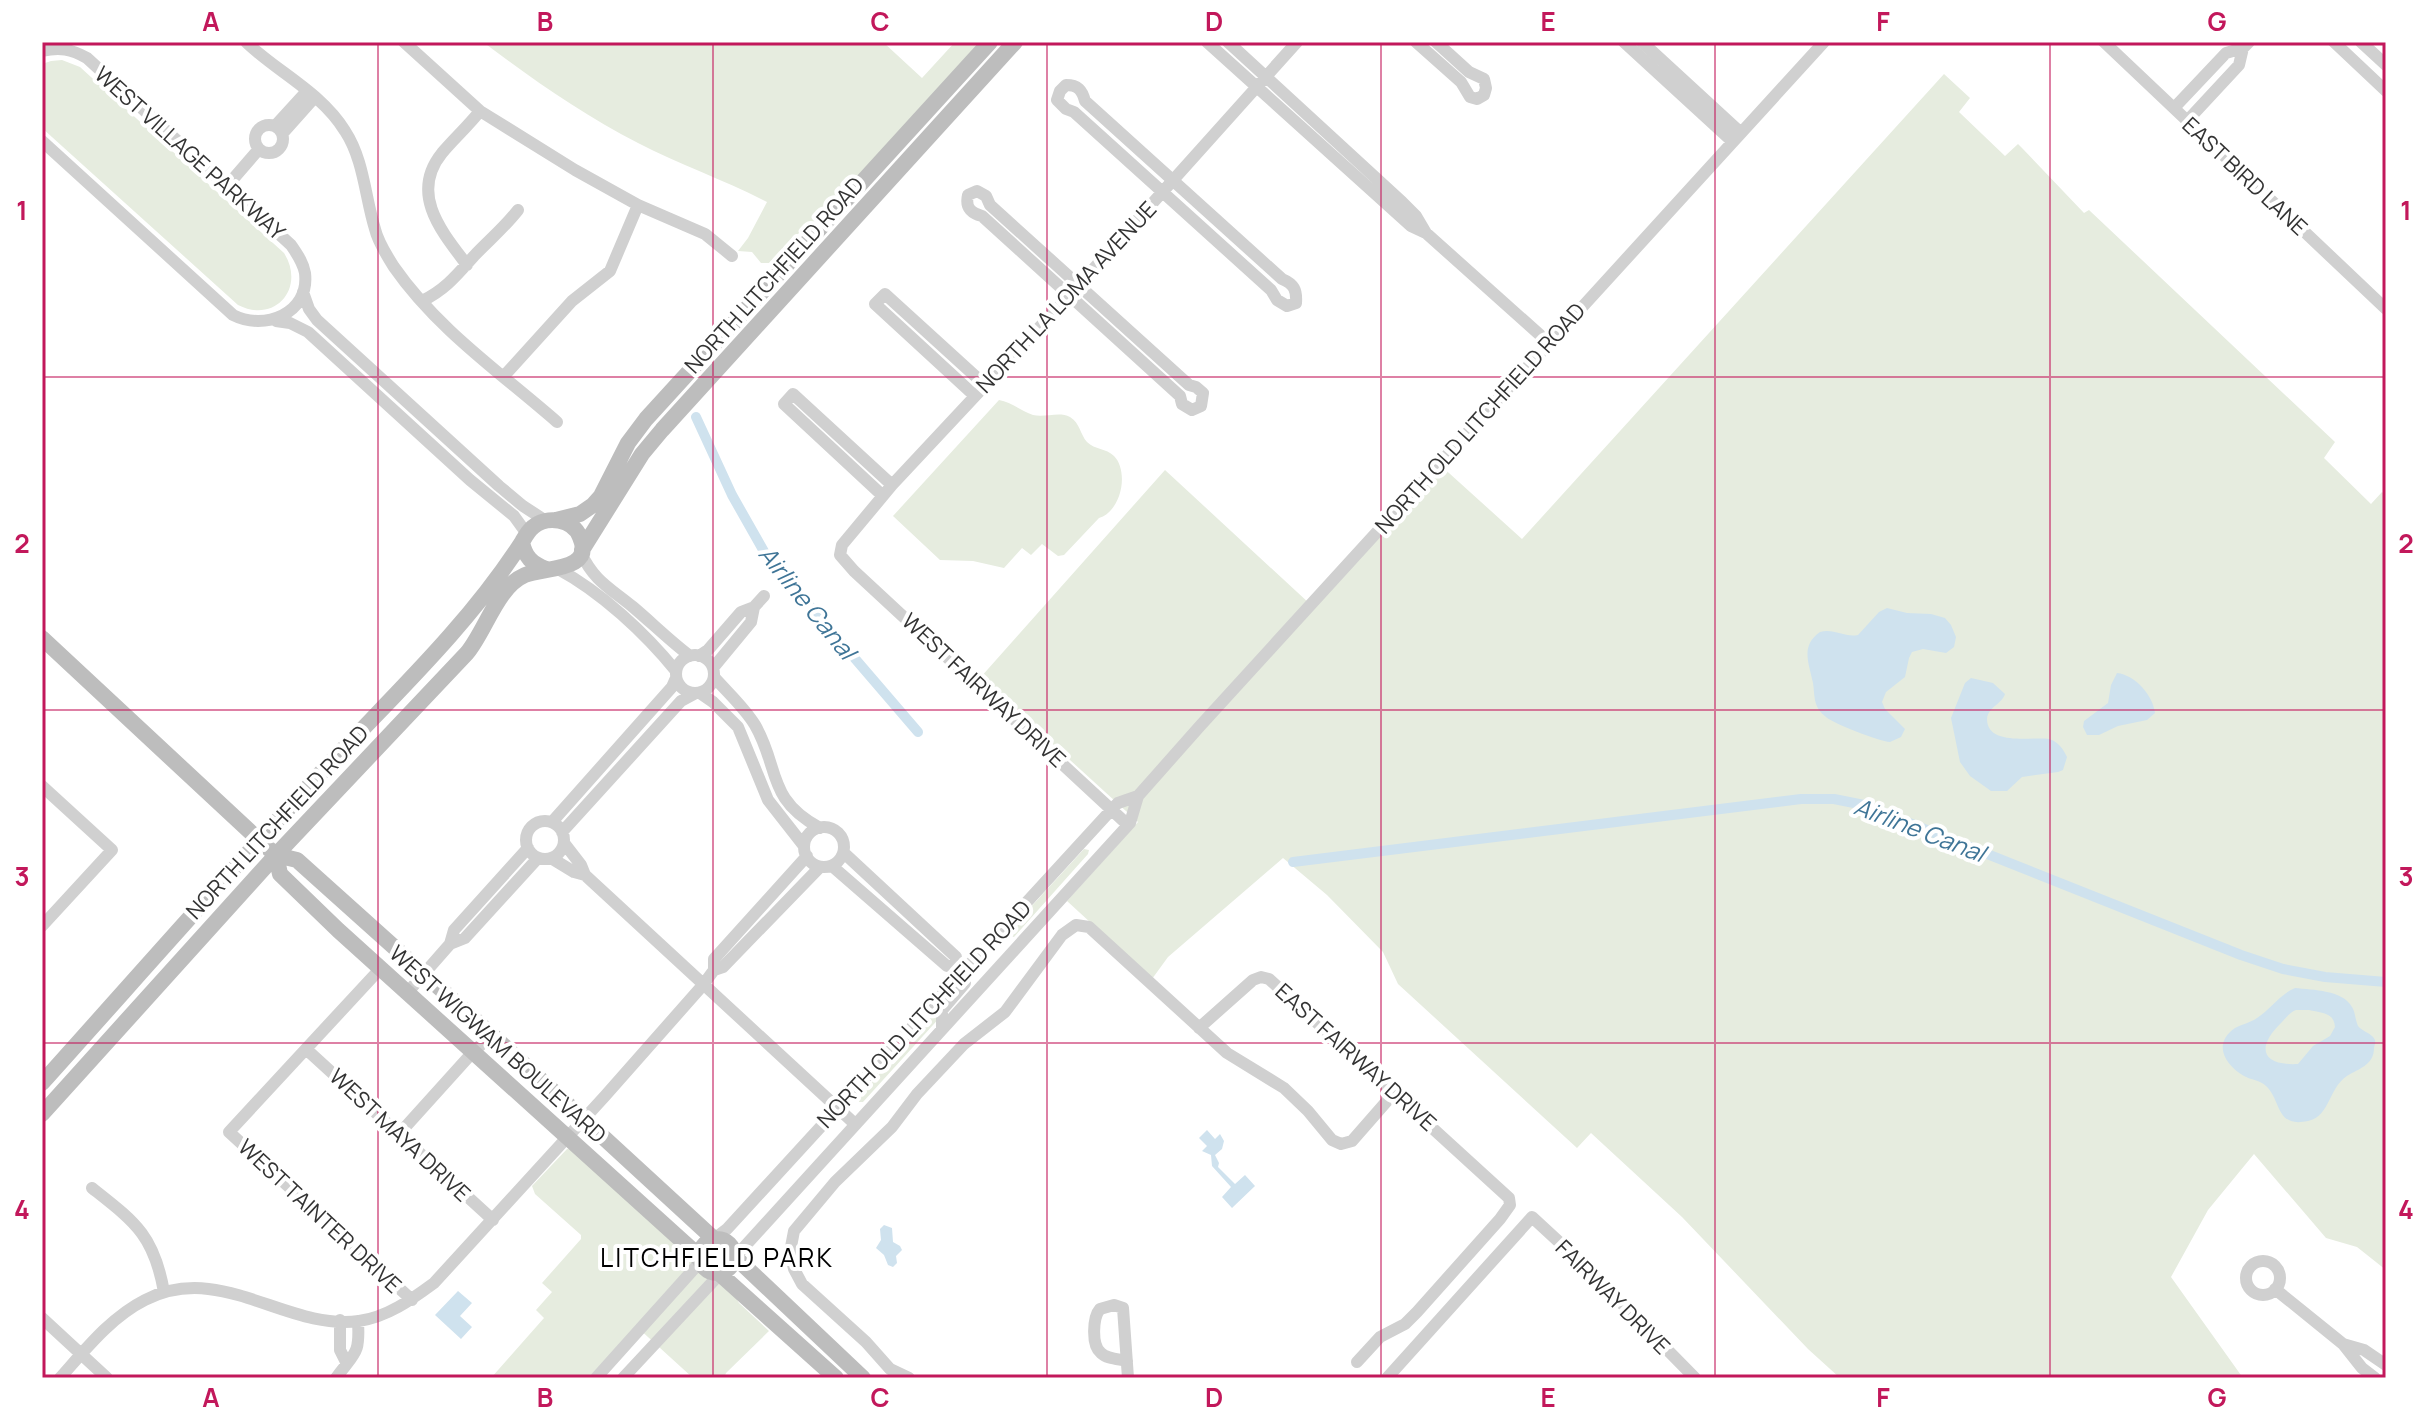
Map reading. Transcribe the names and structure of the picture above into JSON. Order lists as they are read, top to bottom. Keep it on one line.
{"streets":{"main road":["NORTH LITCHFIELD ROAD","WEST WIGWAM BOULEVARD"],"street":["WEST VILLAGE PARKWAY","EAST BIRD LANE","NORTH LA LOMA AVENUE","NORTH OLD LITCHFIELD ROAD","WEST FAIRWAY DRIVE","EAST FAIRWAY DRIVE","WEST MAYA DRIVE","WEST TAINTER DRIVE","FAIRWAY DRIVE"]},"crossings":[["WEST VILLAGE PARKWAY","NORTH LITCHFIELD ROAD"],["NORTH LITCHFIELD ROAD","WEST WIGWAM BOULEVARD"],["NORTH LA LOMA AVENUE","WEST FAIRWAY DRIVE"],["NORTH OLD LITCHFIELD ROAD","WEST FAIRWAY DRIVE"],["NORTH OLD LITCHFIELD ROAD","WEST WIGWAM BOULEVARD"],["WEST MAYA DRIVE","WEST TAINTER DRIVE"]],"districts":["LITCHFIELD PARK"],"water":["Airline Canal"],"grid":{"columns":["A","B","C","D","E","F","G"],"rows":["1","2","3","4"]}}
